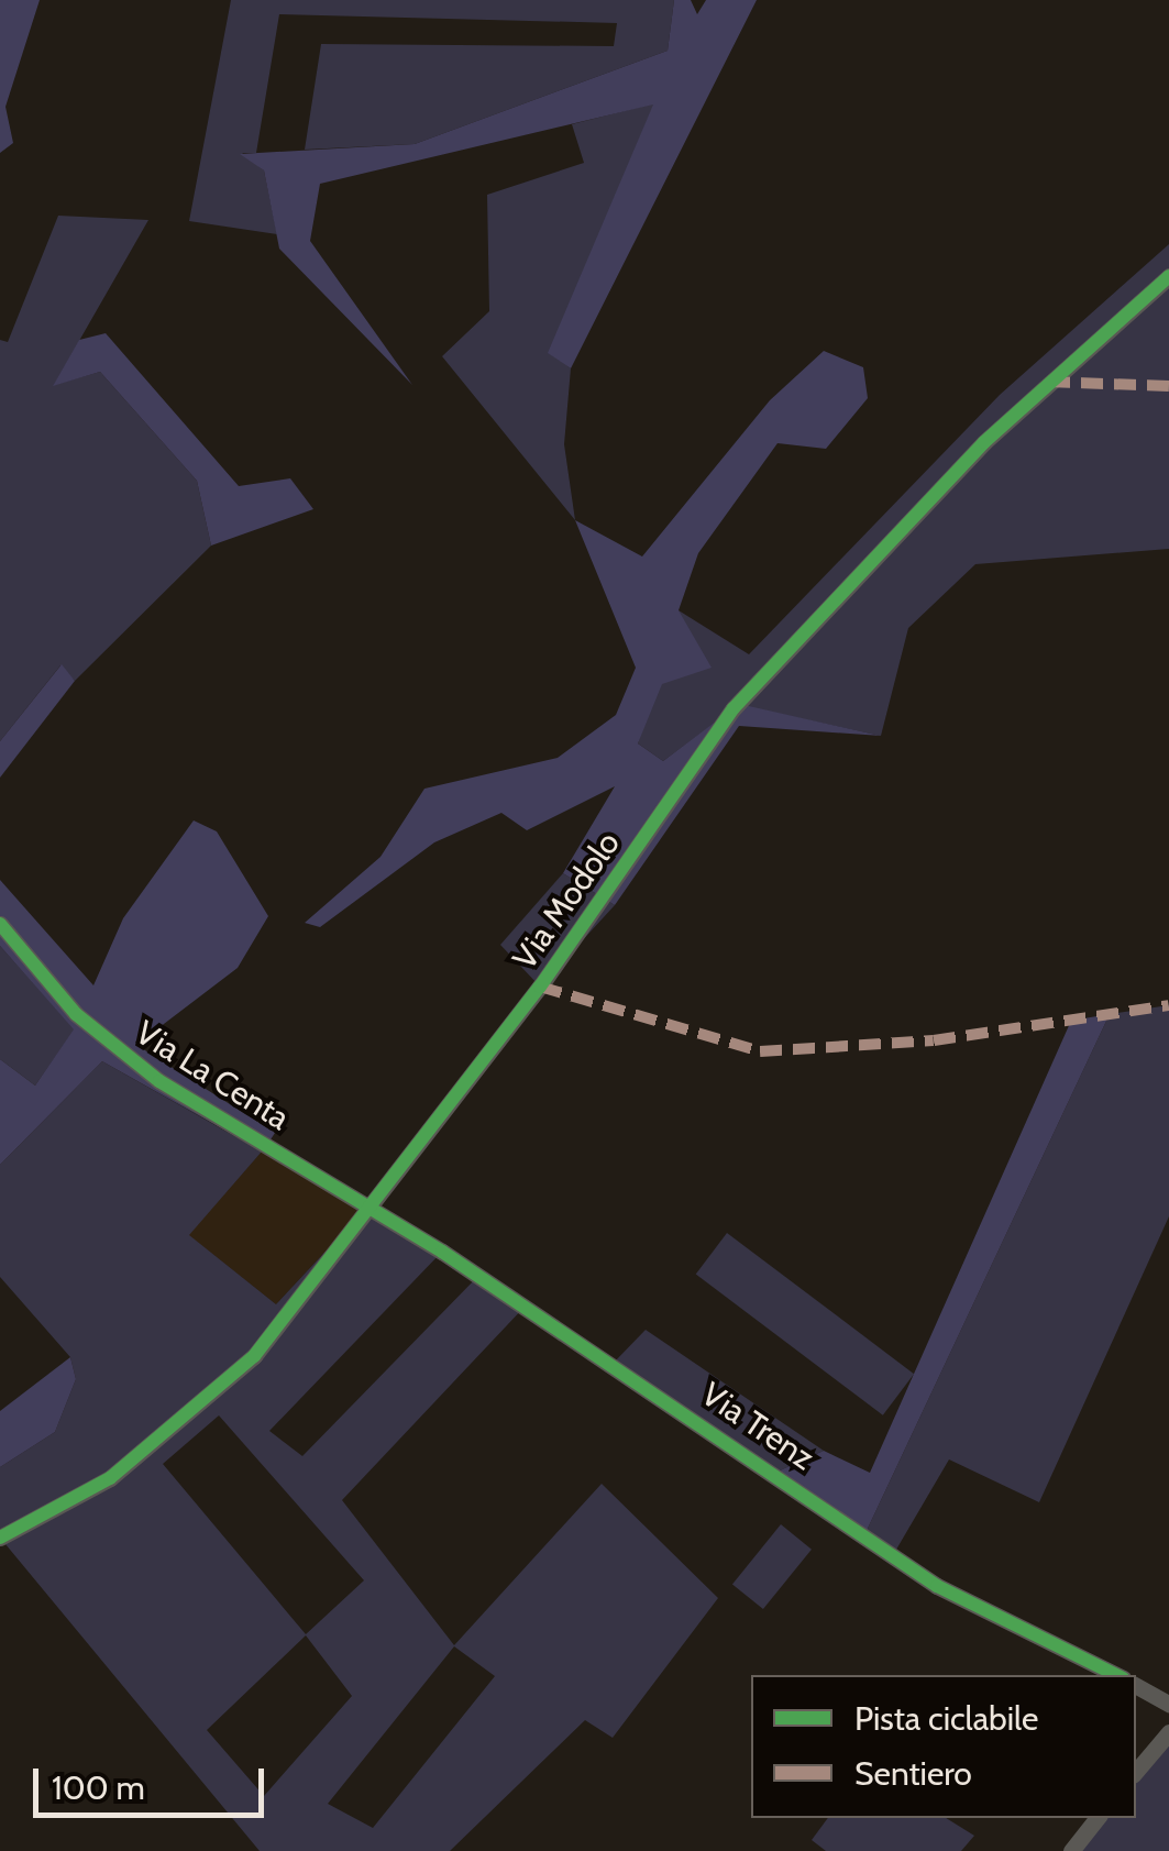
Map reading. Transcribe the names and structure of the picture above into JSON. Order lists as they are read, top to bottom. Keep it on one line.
{"streets":{"street":["Via Modolo","Via La Centa","Via Trenz"]},"crossings":[["Via Modolo","Via La Centa"],["Via Modolo","Via Trenz"],["Via La Centa","Via Trenz"]],"legend":["Pista ciclabile","Sentiero"],"scale_bar":"100 m"}
